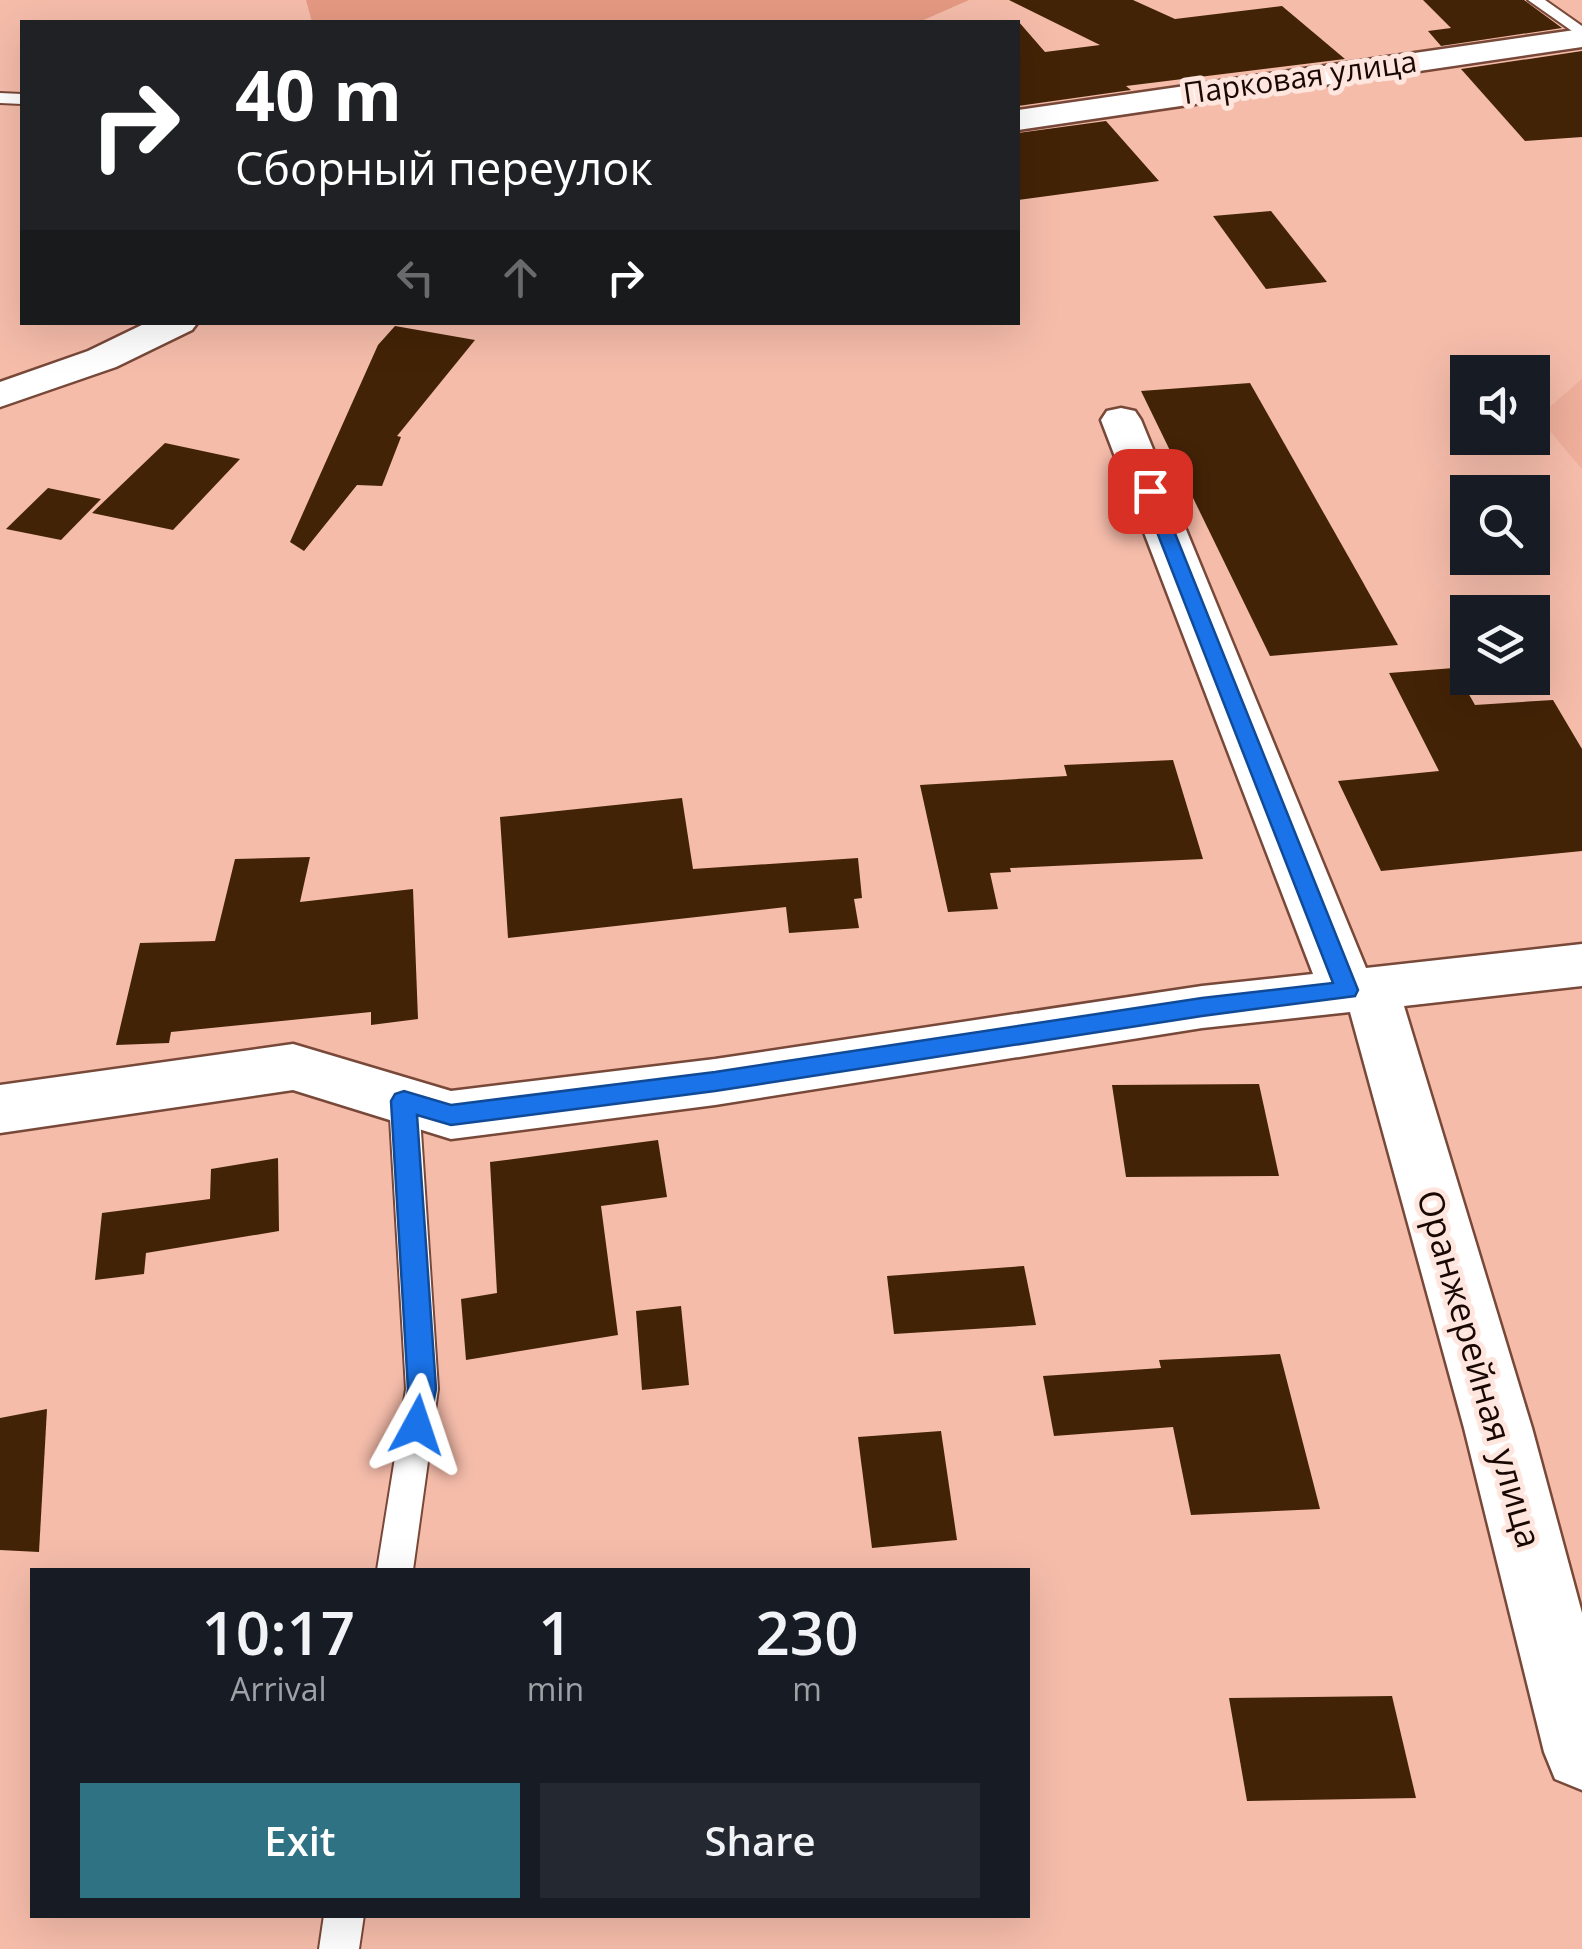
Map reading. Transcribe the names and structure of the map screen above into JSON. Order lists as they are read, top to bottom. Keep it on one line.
{"streets":{"street":["Парковая улица","Оранжерейная улица"]},"page":{"turn":["40 m","Сборный переулок"],"eta":["10:17","Arrival","1","min","230","m"],"buttons":["Exit","Share"]}}
